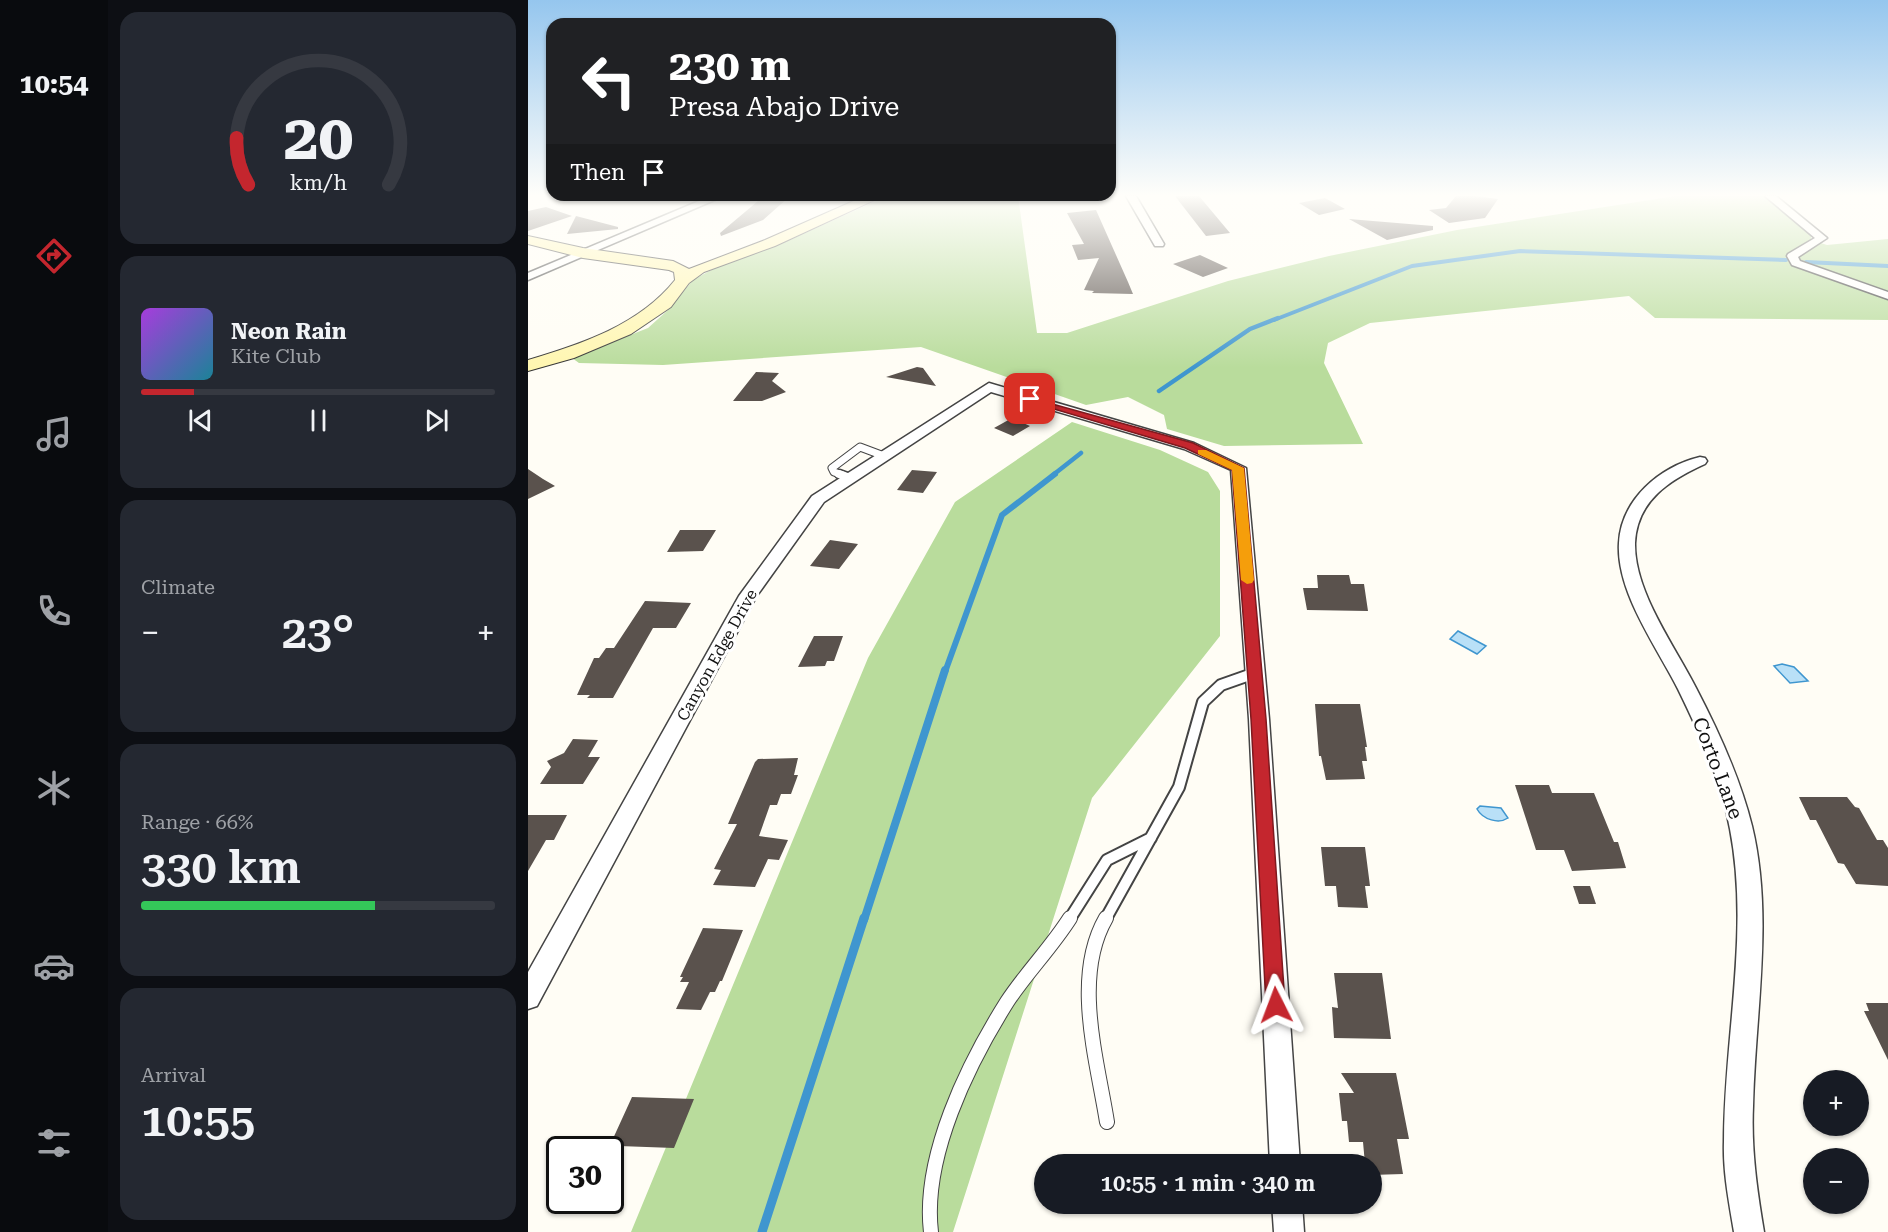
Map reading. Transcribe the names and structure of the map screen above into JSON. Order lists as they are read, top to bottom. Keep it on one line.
{"streets":{"street":["Canyon Edge Drive","Corto Lane"]},"page":{"tabs":"10:54","turn":["230 m","Presa Abajo Drive"],"then":"Then","song":["Neon Rain","Kite Club"],"tile":["Climate",["Range · 66%","330 km"],["Arrival","10:55"]],"heat":["−","23°","+"],"map_buttons":["+","−"],"limit":"30","trip":"10:55 · 1 min · 340 m","gauge":["20","km/h"]}}
